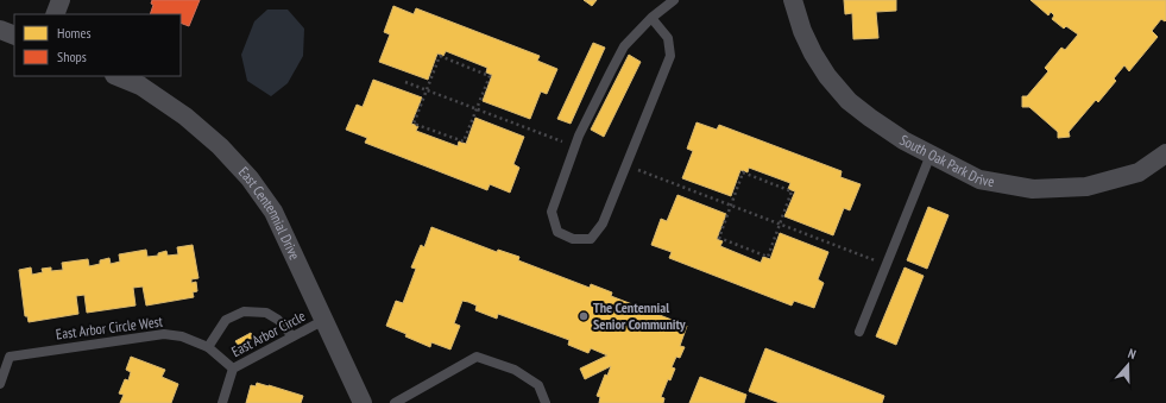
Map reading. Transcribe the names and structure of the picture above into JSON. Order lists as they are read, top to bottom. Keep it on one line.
{"streets":{"street":["South Oak Park Drive","East Centennial Drive"],"lane":["East Arbor Circle West","East Arbor Circle"]},"crossings":[["East Centennial Drive","East Arbor Circle"],["East Arbor Circle West","East Arbor Circle"]],"places":["The Centennial Senior Community"],"legend":["Homes","Shops"],"north":"top"}
